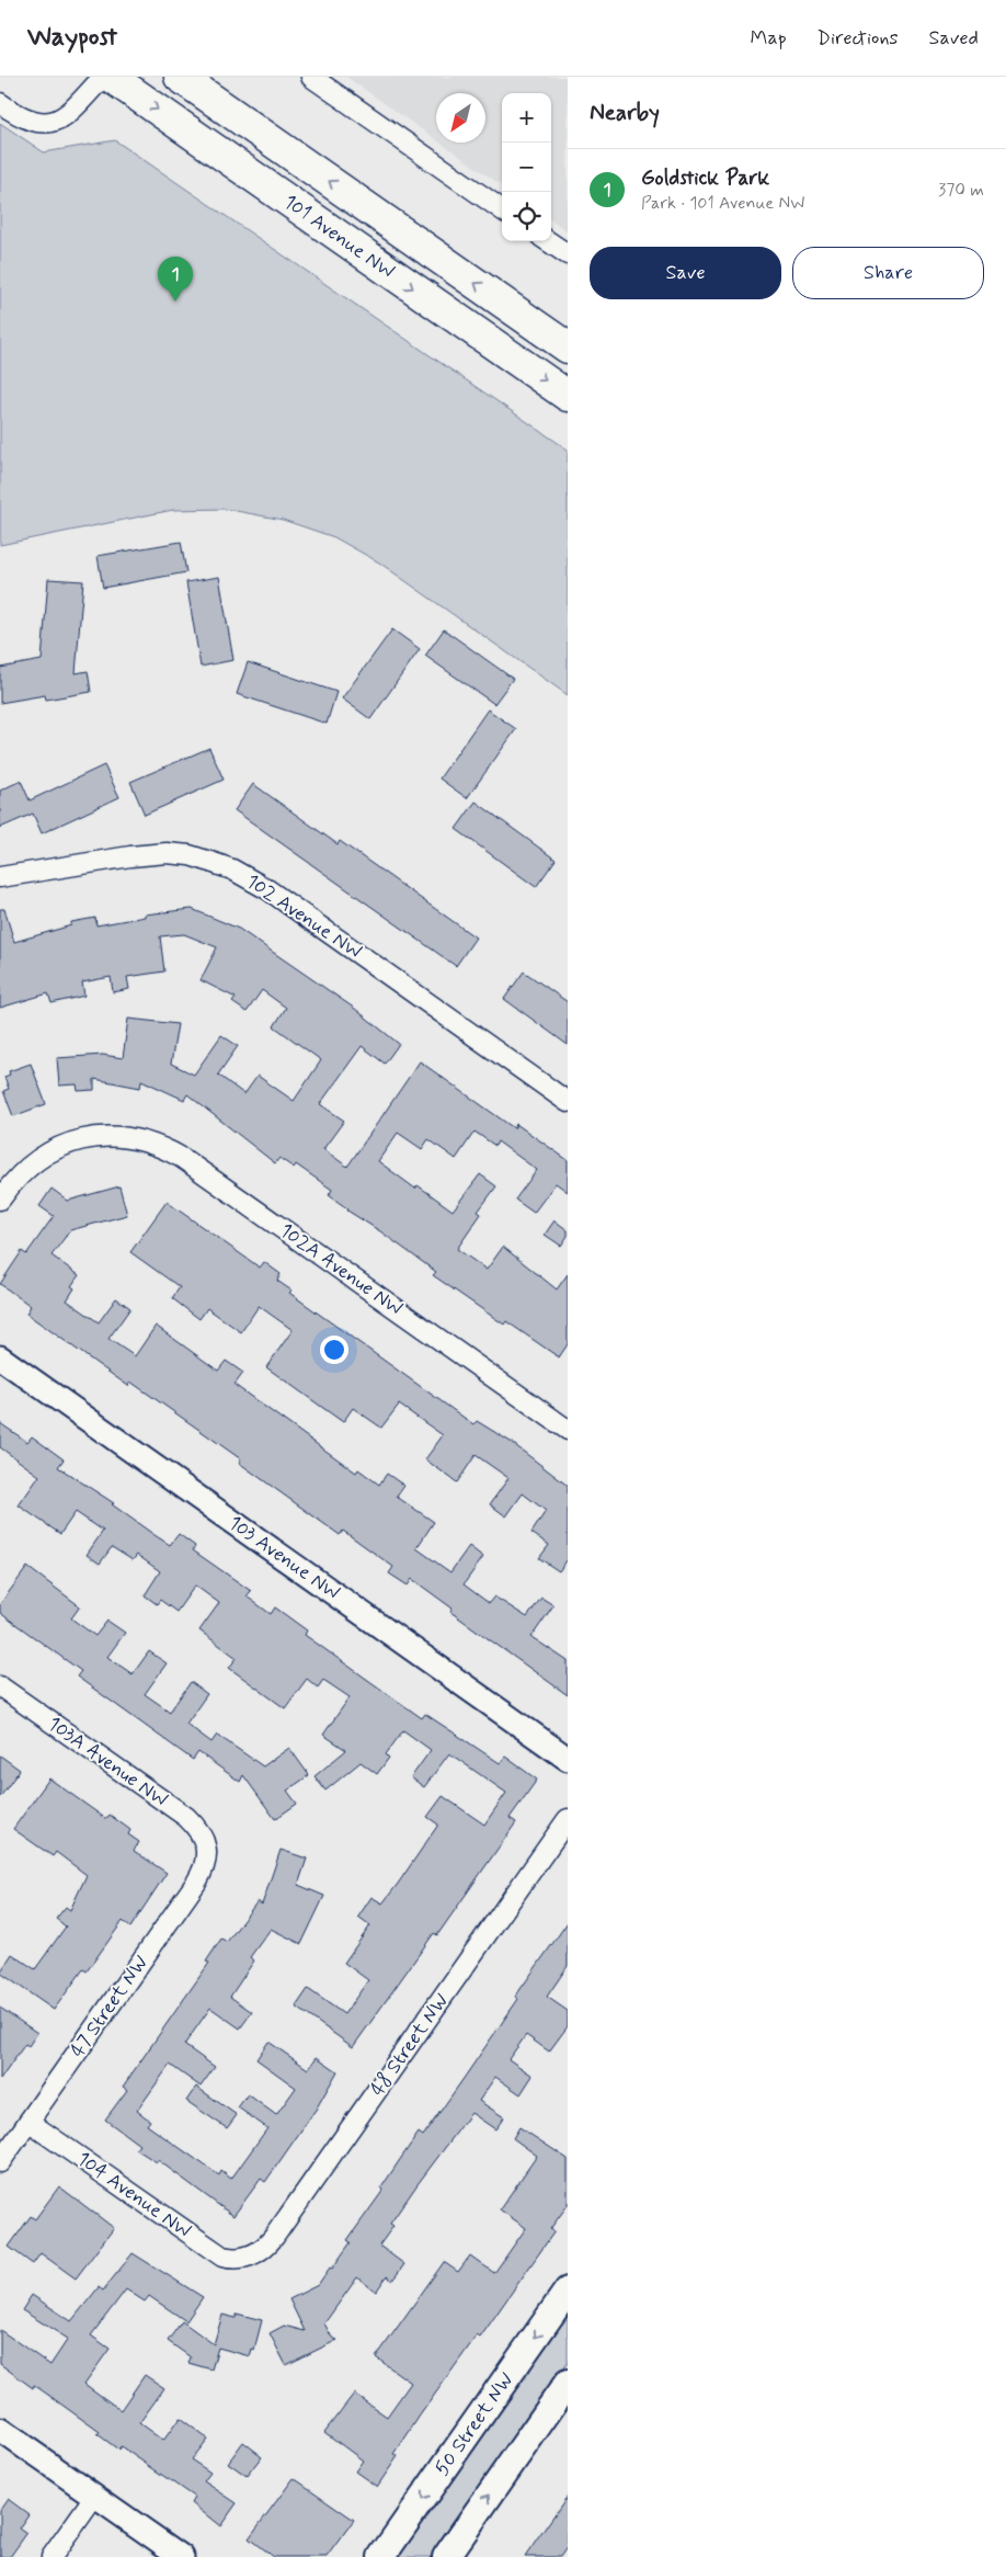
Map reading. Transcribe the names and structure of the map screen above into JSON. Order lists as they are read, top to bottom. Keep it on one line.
{"streets":{"main road":["101 Avenue NW","50 Street NW"],"street":["102 Avenue NW","102A Avenue NW","103 Avenue NW","103A Avenue NW","47 Street NW","48 Street NW","104 Avenue NW"]},"crossings":[["103A Avenue NW","47 Street NW"],["47 Street NW","104 Avenue NW"],["48 Street NW","104 Avenue NW"]],"north":"bottom left","page":{"header":"Waypost","nav":["Map","Directions","Saved"],"heading":"Nearby","map_buttons":["+","−"],"list":[{"mark":"1","name":"Goldstick Park","note":"Park · 101 Avenue NW","value":"370 m"}],"buttons":["Save","Share"],"pins":"1"}}
